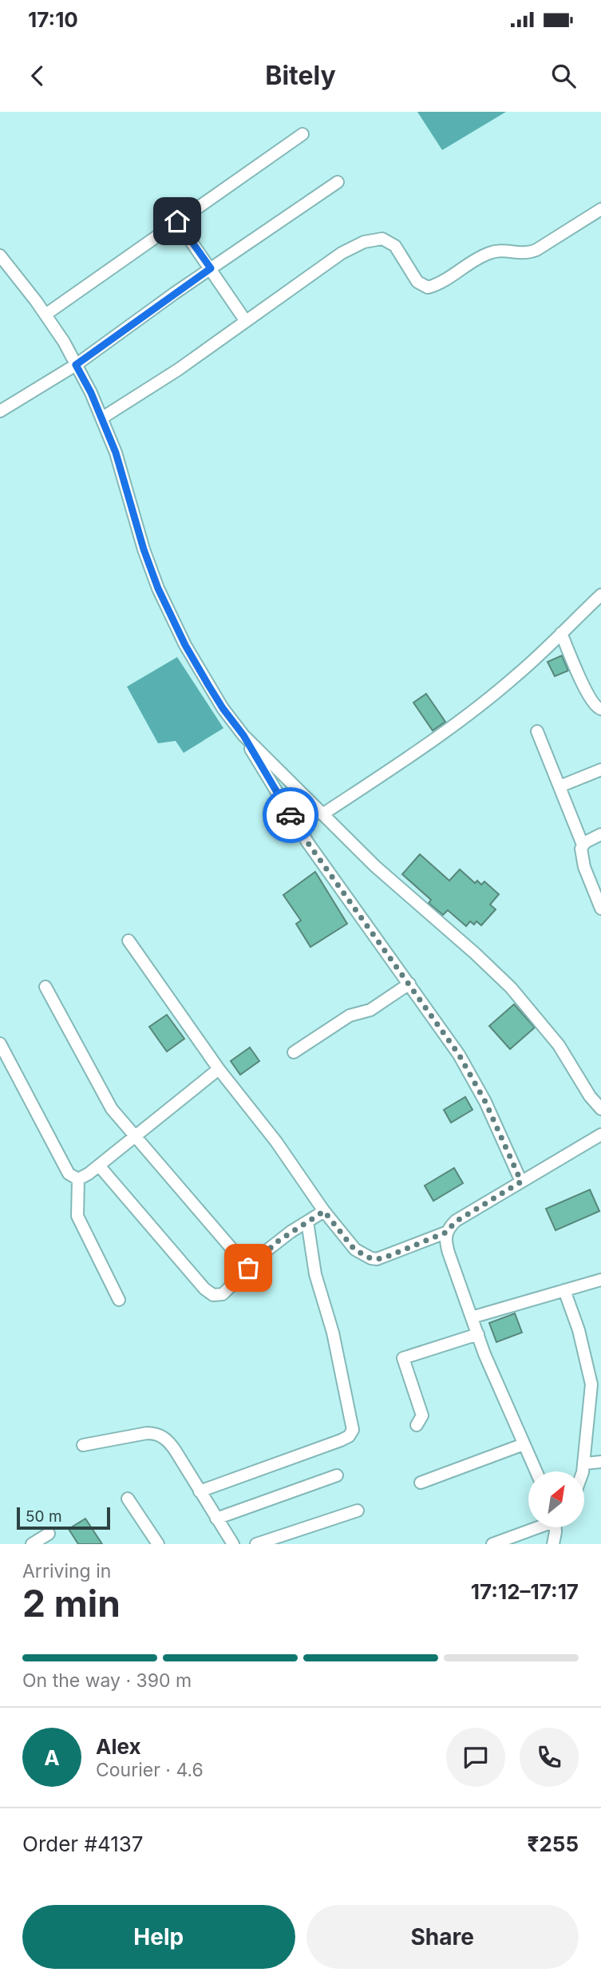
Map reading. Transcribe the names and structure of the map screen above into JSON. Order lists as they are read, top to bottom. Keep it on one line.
{"scale_bar":"50 m","north":"top right","page":{"status":"17:10","header":"Bitely","scale":"50 m","heading":["2 min","Arriving in","17:12–17:17"],"panel":["Alex","Courier · 4.6","Order #4137","₹255"],"bar":"On the way · 390 m","round":"A","buttons":["Help","Share"]}}
